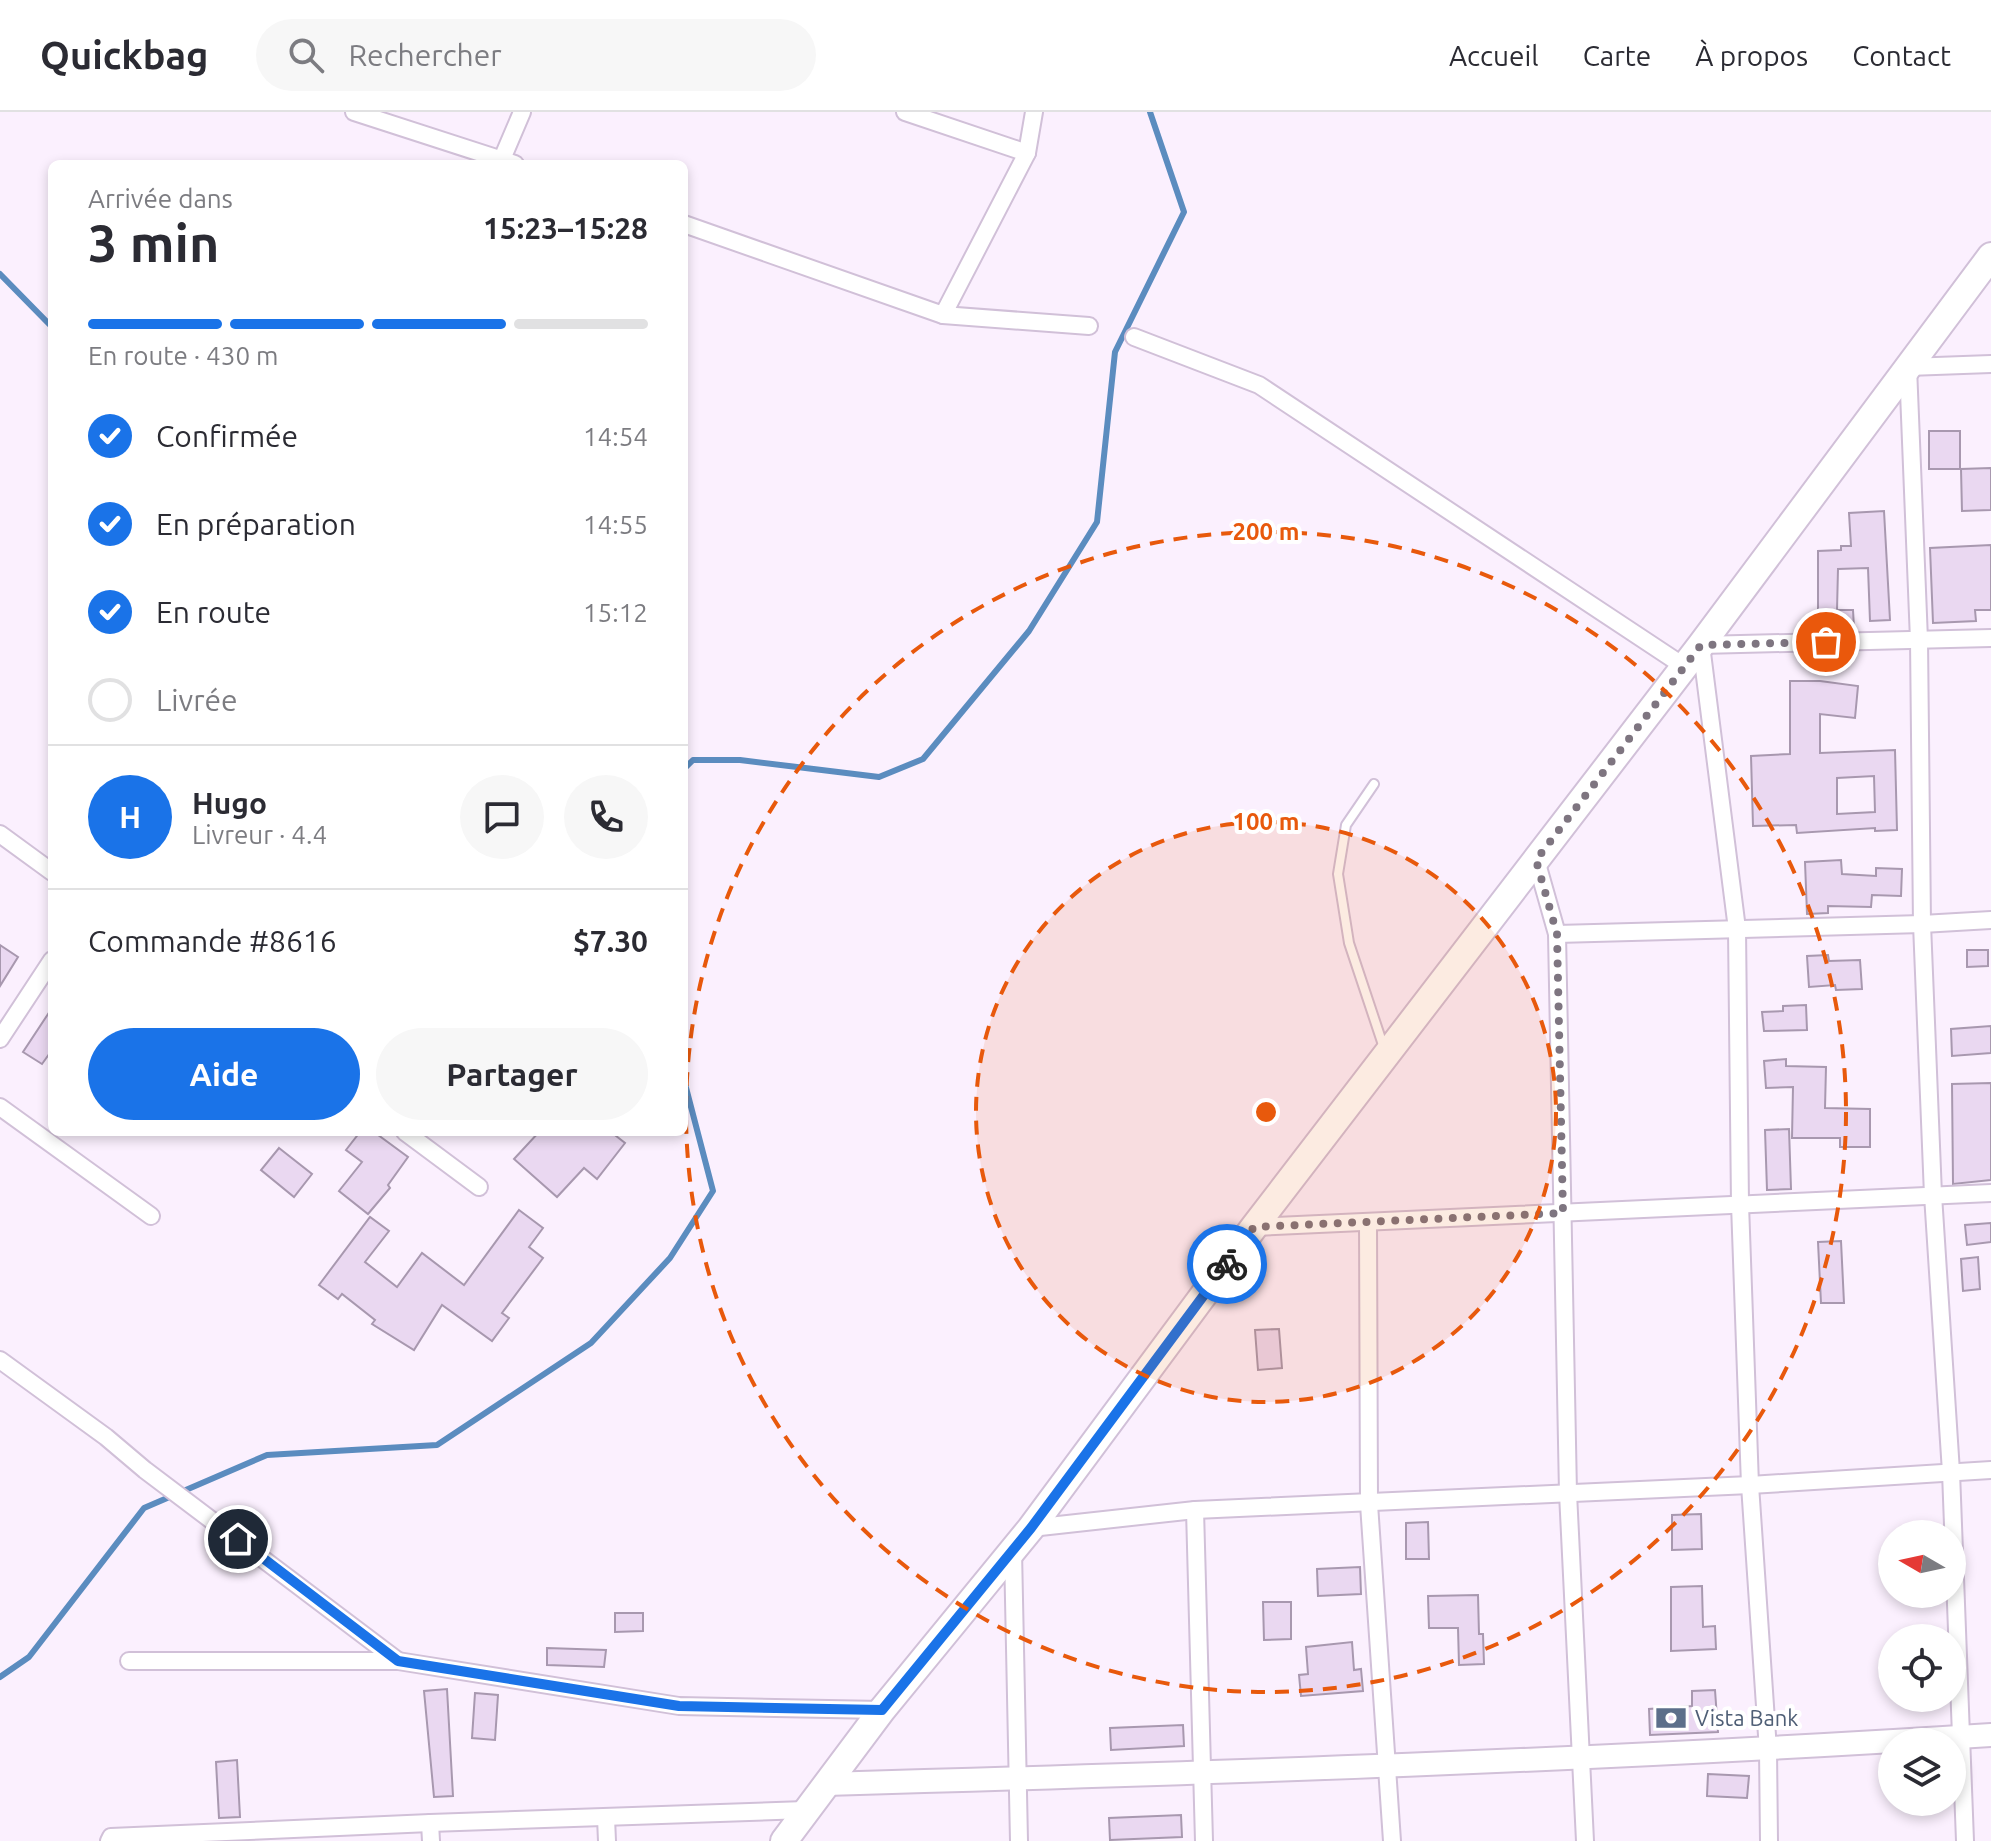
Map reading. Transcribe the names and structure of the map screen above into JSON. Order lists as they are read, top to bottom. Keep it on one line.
{"places":{"bank":["Vista Bank"]},"north":"left","page":{"header":"Quickbag","search":"Rechercher","nav":["Accueil","Carte","À propos","Contact"],"heading":["3 min","Arrivée dans","15:23–15:28"],"panel":["Hugo","Livreur · 4.4","Commande #8616","$7.30"],"bar":"En route · 430 m","list":[["Confirmée","14:54"],["En préparation","14:55"],["En route","15:12"],"Livrée"],"round":"H","buttons":["Aide","Partager"]},"rings":["200 m","100 m"]}
